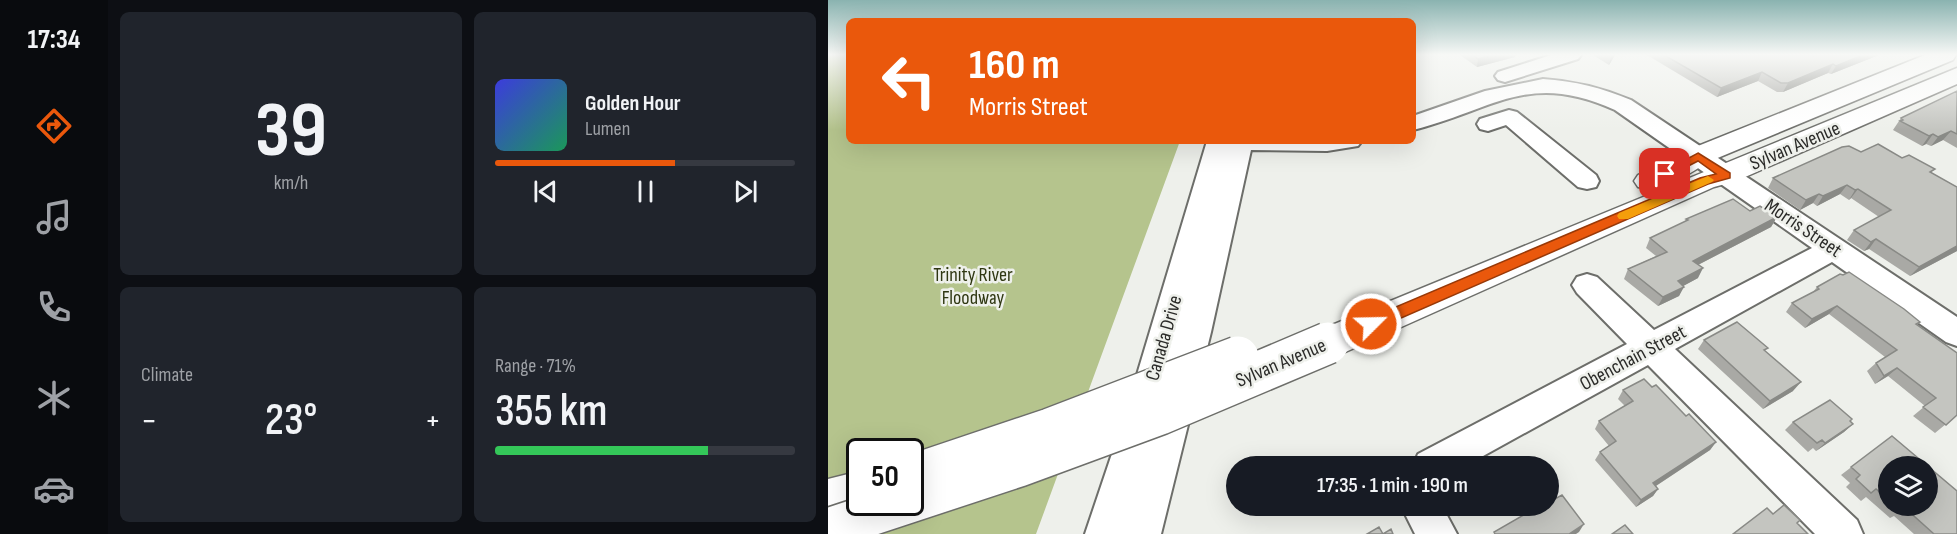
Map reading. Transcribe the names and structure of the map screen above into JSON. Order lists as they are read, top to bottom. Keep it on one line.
{"streets":{"main road":["Sylvan Avenue"],"street":["Morris Street","Canada Drive","Obenchain Street"]},"crossings":[["Sylvan Avenue","Morris Street"],["Morris Street","Obenchain Street"]],"parks":["Trinity River Floodway"],"page":{"tabs":"17:34","tile":[["39","km/h"],"Climate",["Range · 71%","355 km"]],"turn":["160 m","Morris Street"],"song":["Golden Hour","Lumen"],"heat":["−","23°","+"],"limit":"50","trip":"17:35 · 1 min · 190 m"}}
